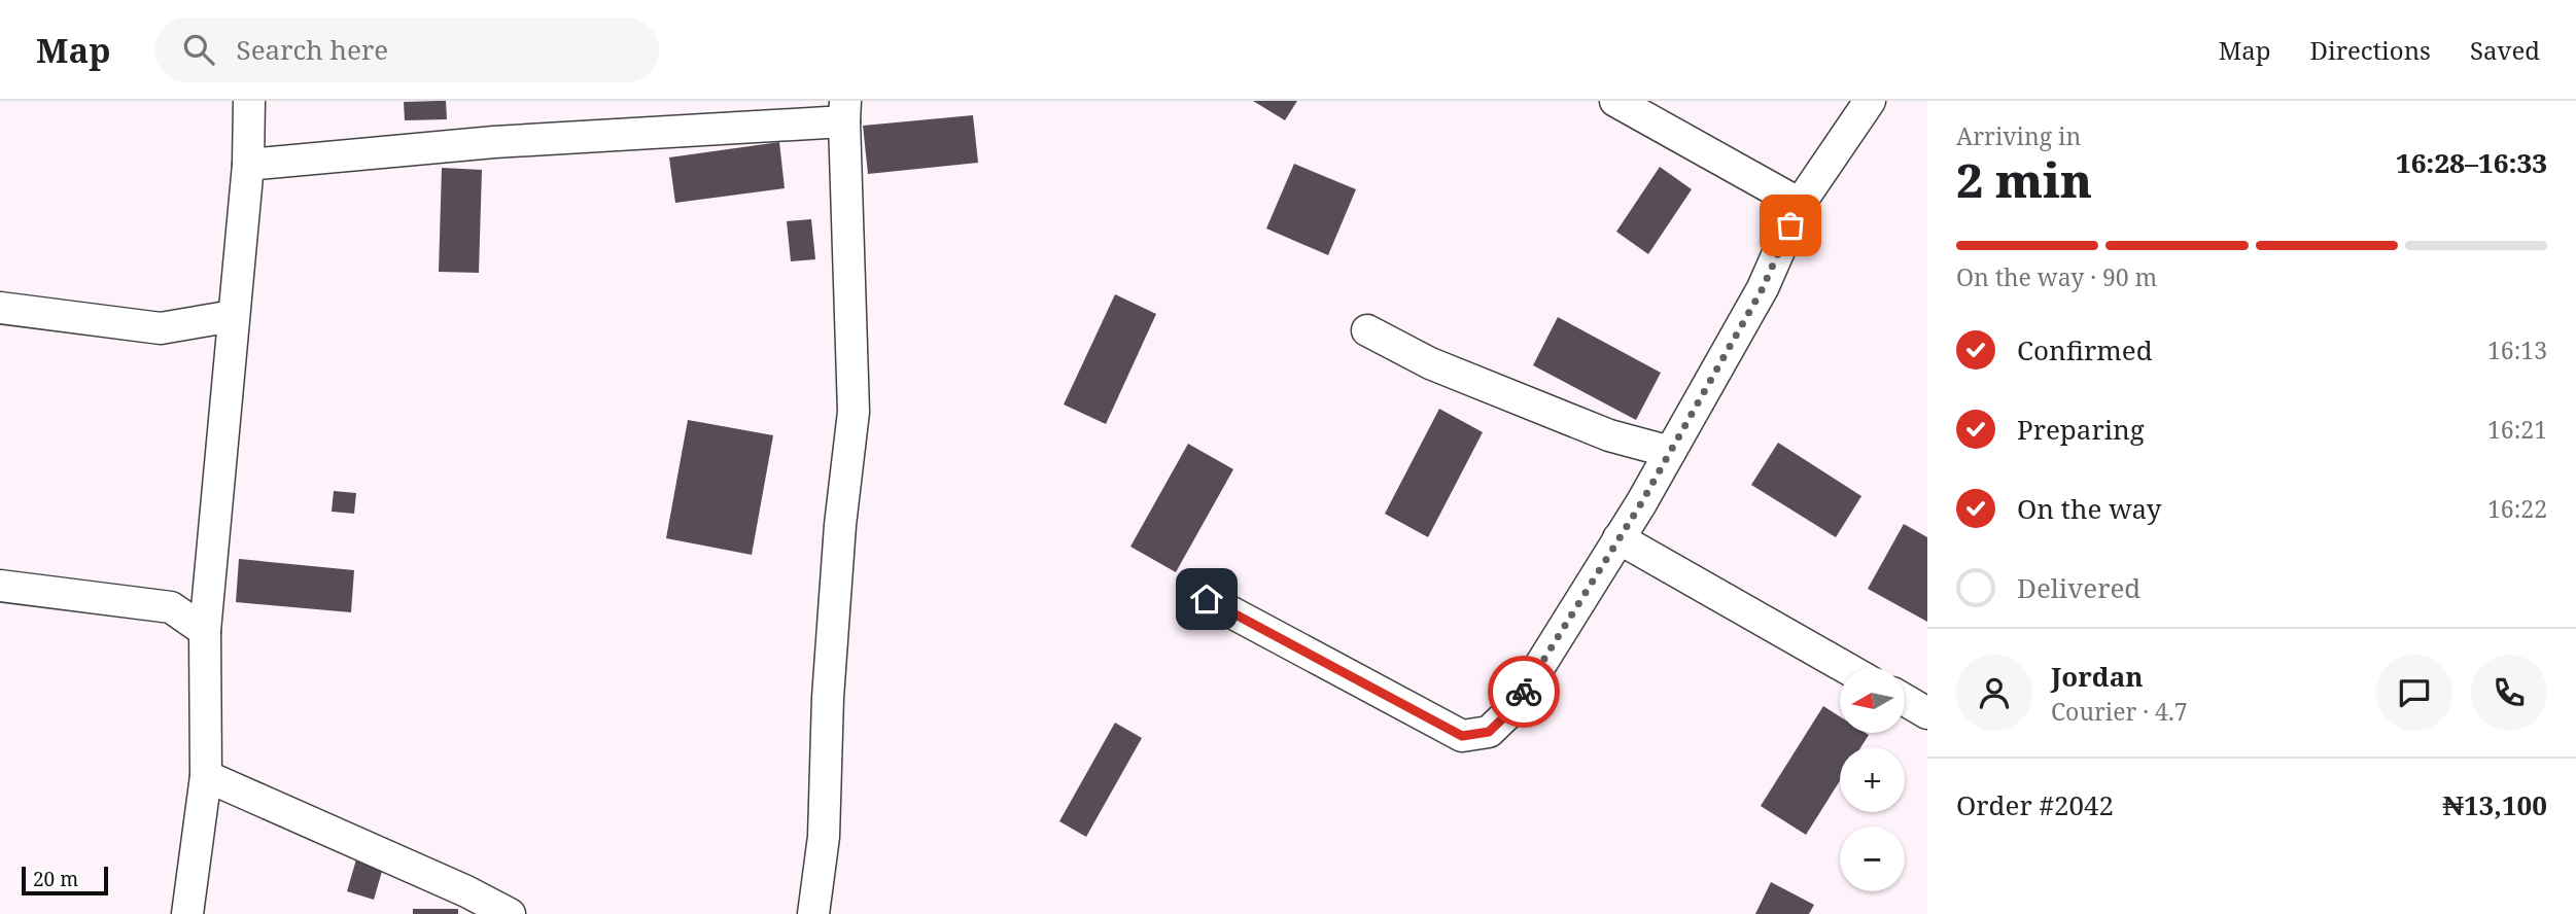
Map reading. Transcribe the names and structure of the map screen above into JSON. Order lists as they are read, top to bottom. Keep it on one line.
{"scale_bar":"20 m","north":"left","page":{"header":"Map","search":"Search here","nav":["Map","Directions","Saved"],"heading":["2 min","Arriving in","16:28–16:33"],"panel":["Jordan","Courier · 4.7","Order #2042","₦13,100"],"bar":"On the way · 90 m","list":[["Confirmed","16:13"],["Preparing","16:21"],["On the way","16:22"],"Delivered"],"map_buttons":["+","−"],"scale":"20 m"}}
